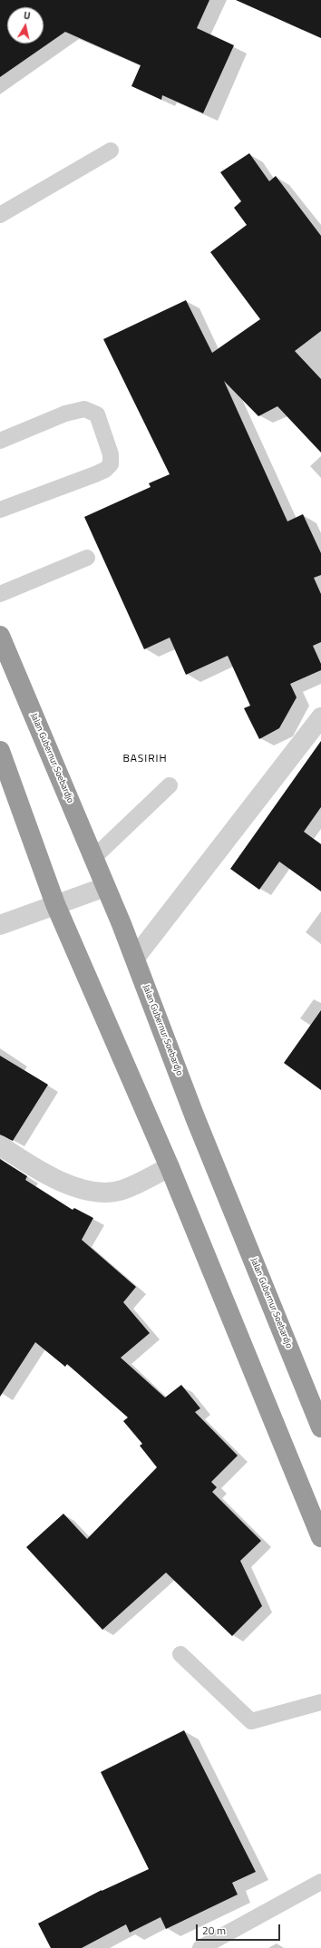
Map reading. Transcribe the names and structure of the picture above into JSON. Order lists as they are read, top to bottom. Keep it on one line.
{"streets":{"highway":["Jalan Gubernur Soebardjo"]},"districts":["BASIRIH"],"scale_bar":"20 m","north":"top"}
